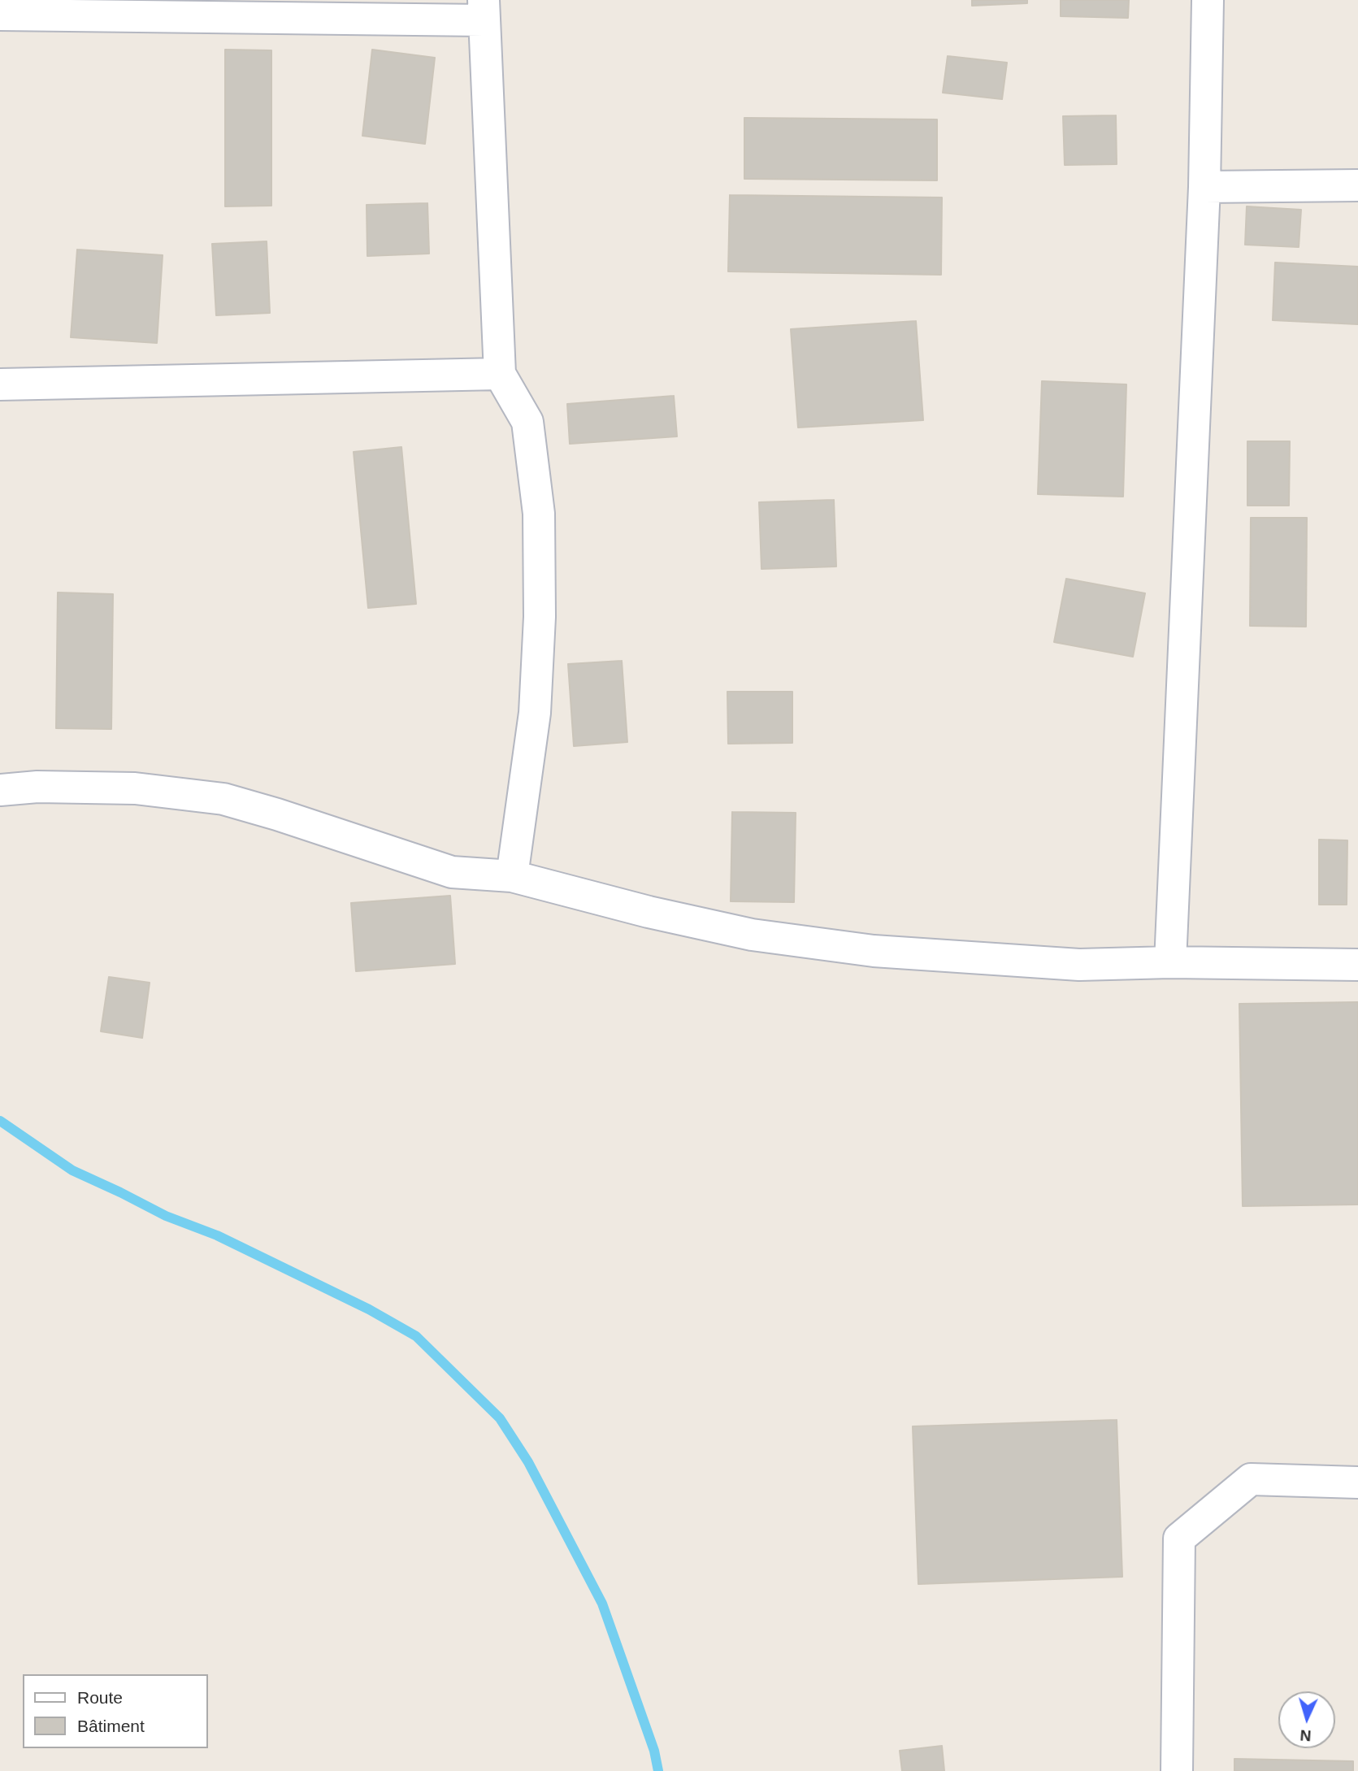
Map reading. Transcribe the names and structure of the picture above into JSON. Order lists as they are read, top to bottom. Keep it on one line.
{"legend":["Route","Bâtiment"],"north":"bottom"}
